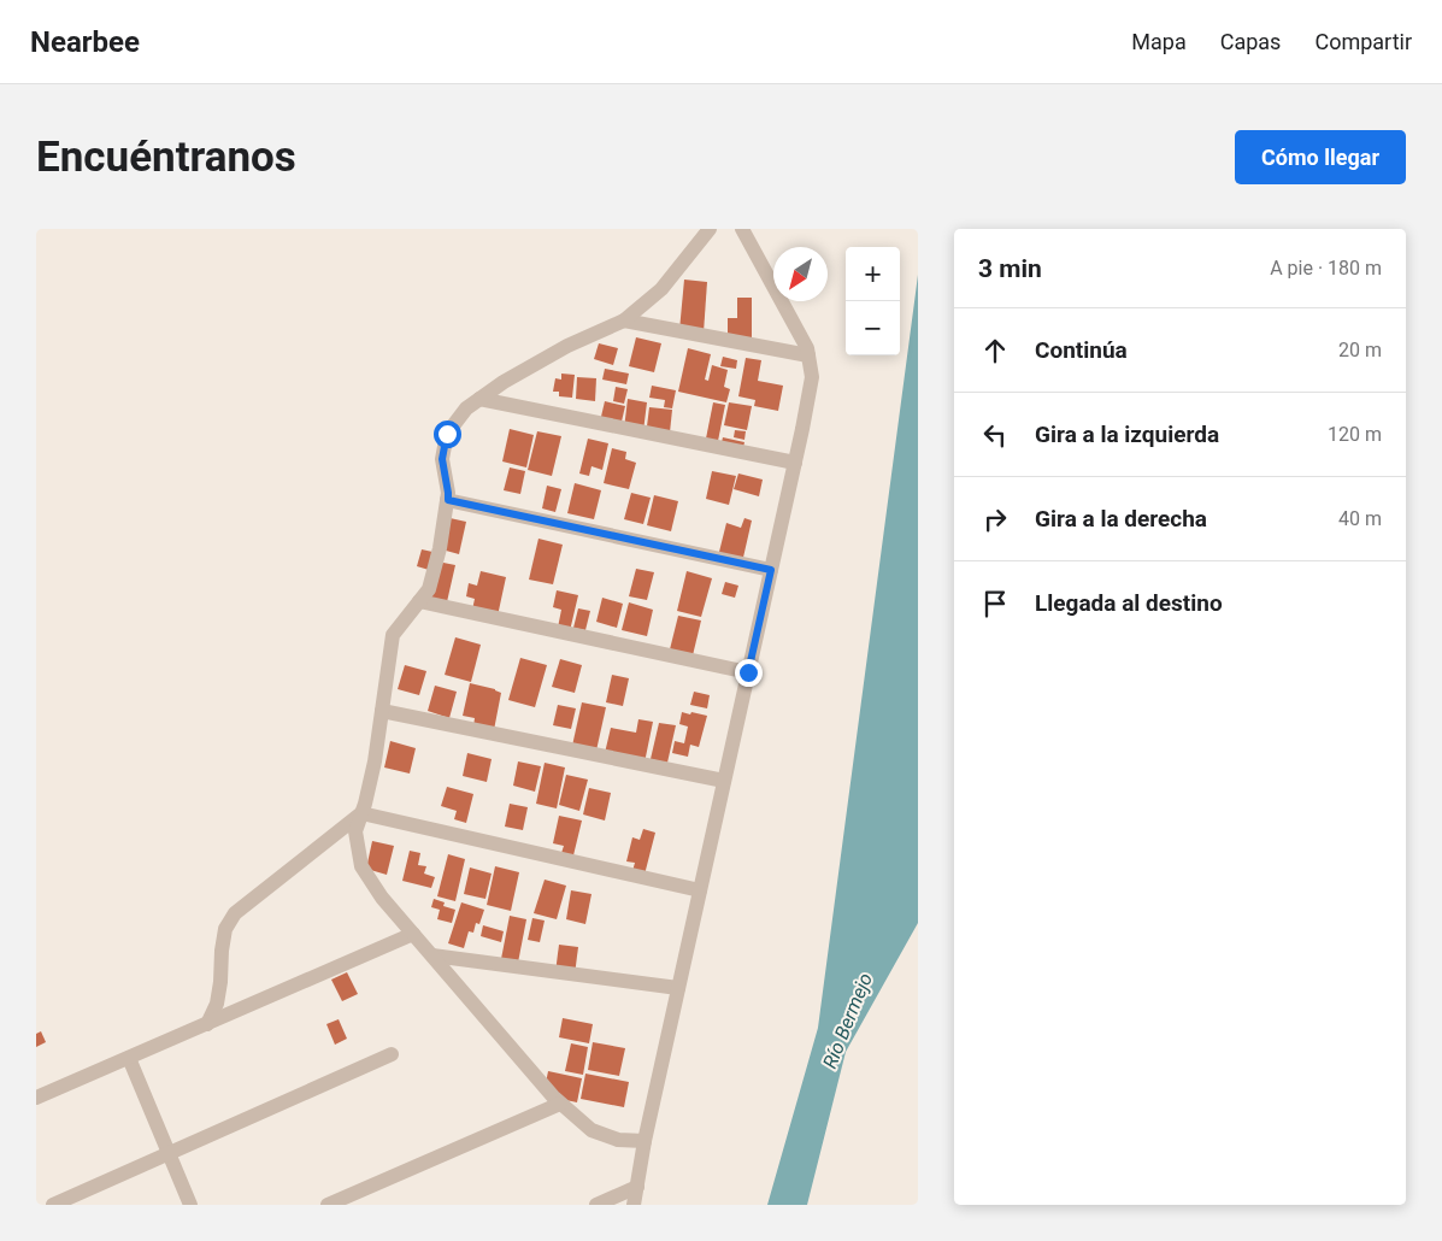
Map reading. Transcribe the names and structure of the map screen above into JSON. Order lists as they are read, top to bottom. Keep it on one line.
{"water":["Río Bermejo"],"north":"bottom left","page":{"header":"Nearbee","nav":["Mapa","Capas","Compartir"],"buttons":"Cómo llegar","title":"Encuéntranos","heading":["3 min","A pie · 180 m"],"map_buttons":["+","−"],"list":[["Continúa","20 m"],["Gira a la izquierda","120 m"],["Gira a la derecha","40 m"],"Llegada al destino"]}}
